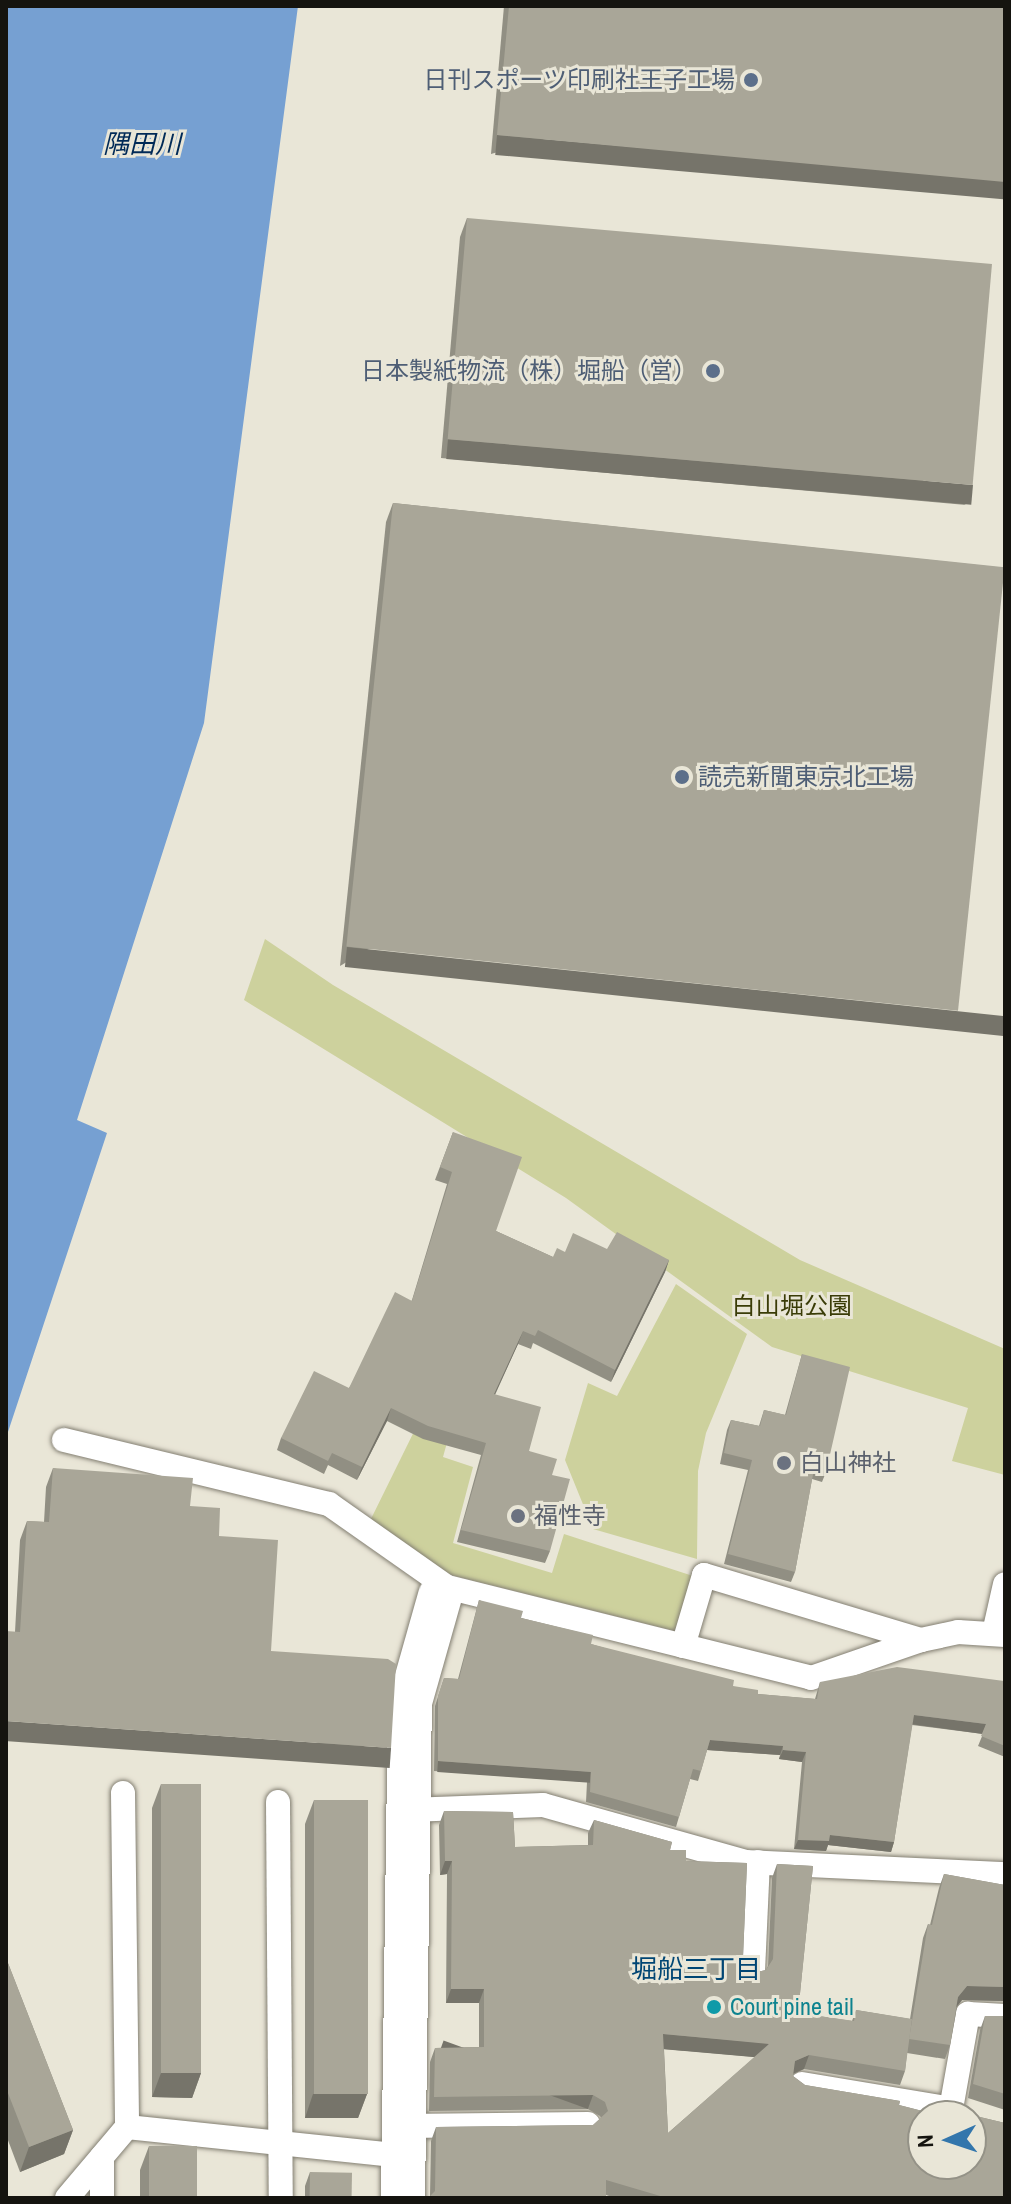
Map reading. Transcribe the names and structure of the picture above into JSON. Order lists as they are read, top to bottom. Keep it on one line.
{"districts":["堀船三丁目"],"water":["隅田川"],"parks":["白山堀公園"],"places":["日刊スポーツ印刷社王子工場","日本製紙物流（株）堀船（営）","読売新聞東京北工場","白山神社","福性寺","Court pine tail"],"north":"left"}
